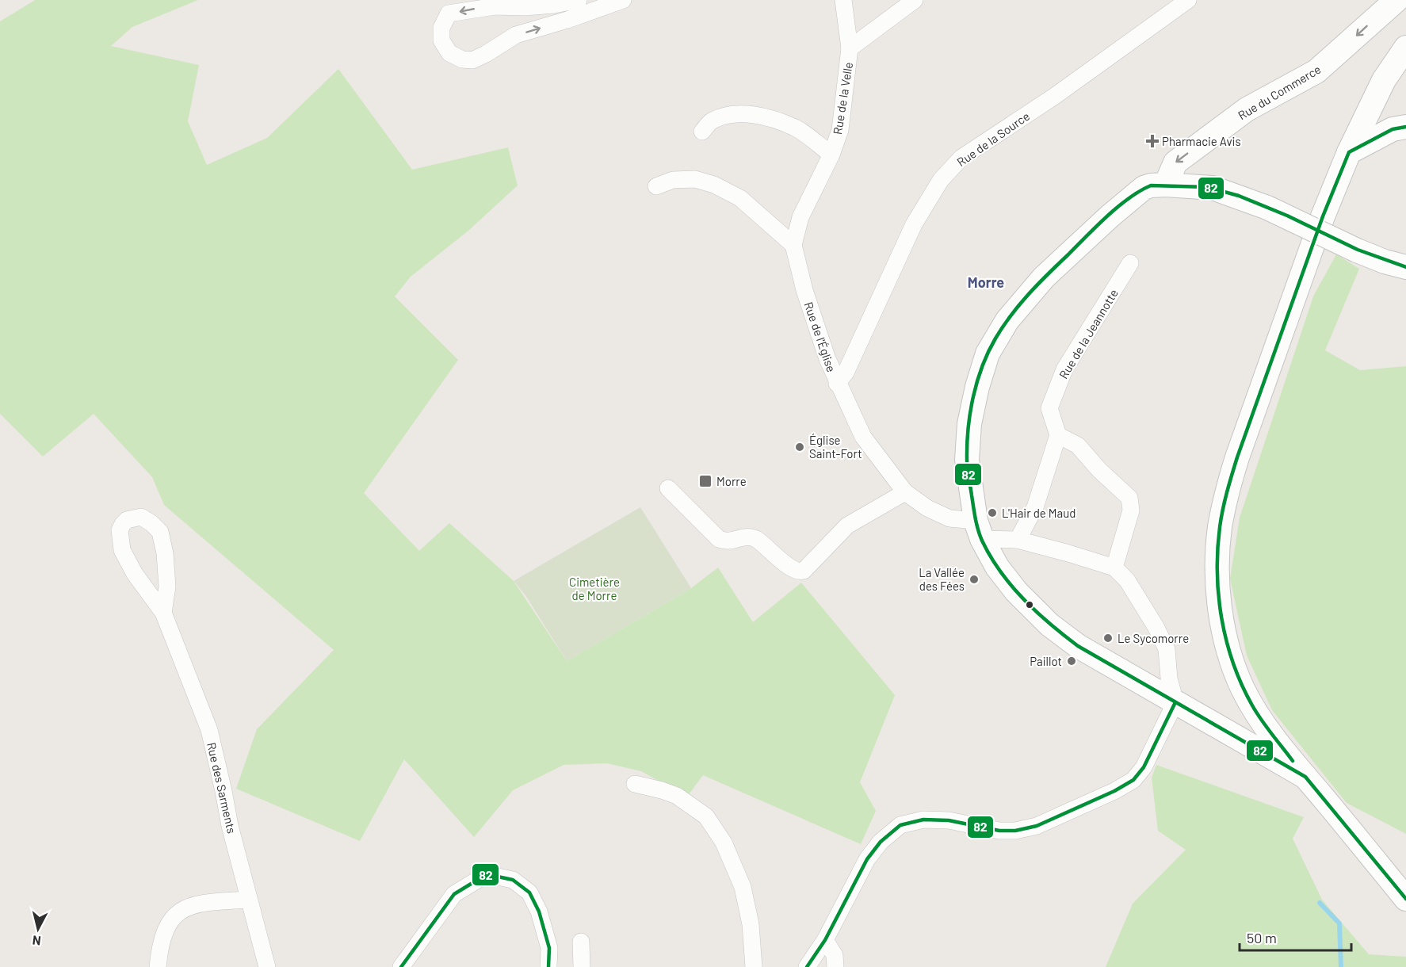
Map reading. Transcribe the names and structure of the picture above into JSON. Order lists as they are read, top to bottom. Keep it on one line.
{"streets":{"street":["Rue du Commerce","Rue de la Velle","Rue de la Source","Rue de la Jeannotte","Rue de l'Église","Rue des Sarments"]},"crossings":[["Rue de la Velle","Rue de l'Église"],["Rue de la Source","Rue de l'Église"]],"districts":["Morre"],"parks":["Cimetière de Morre"],"places":{"health":["Pharmacie Avis"],"other":["Église Saint-Fort","L'Hair de Maud","La Vallée des Fées","Le Sycomorre","Paillot"],"transit":["Morre"]},"lines":["transit line 82"],"scale_bar":"50 m","north":"bottom"}
